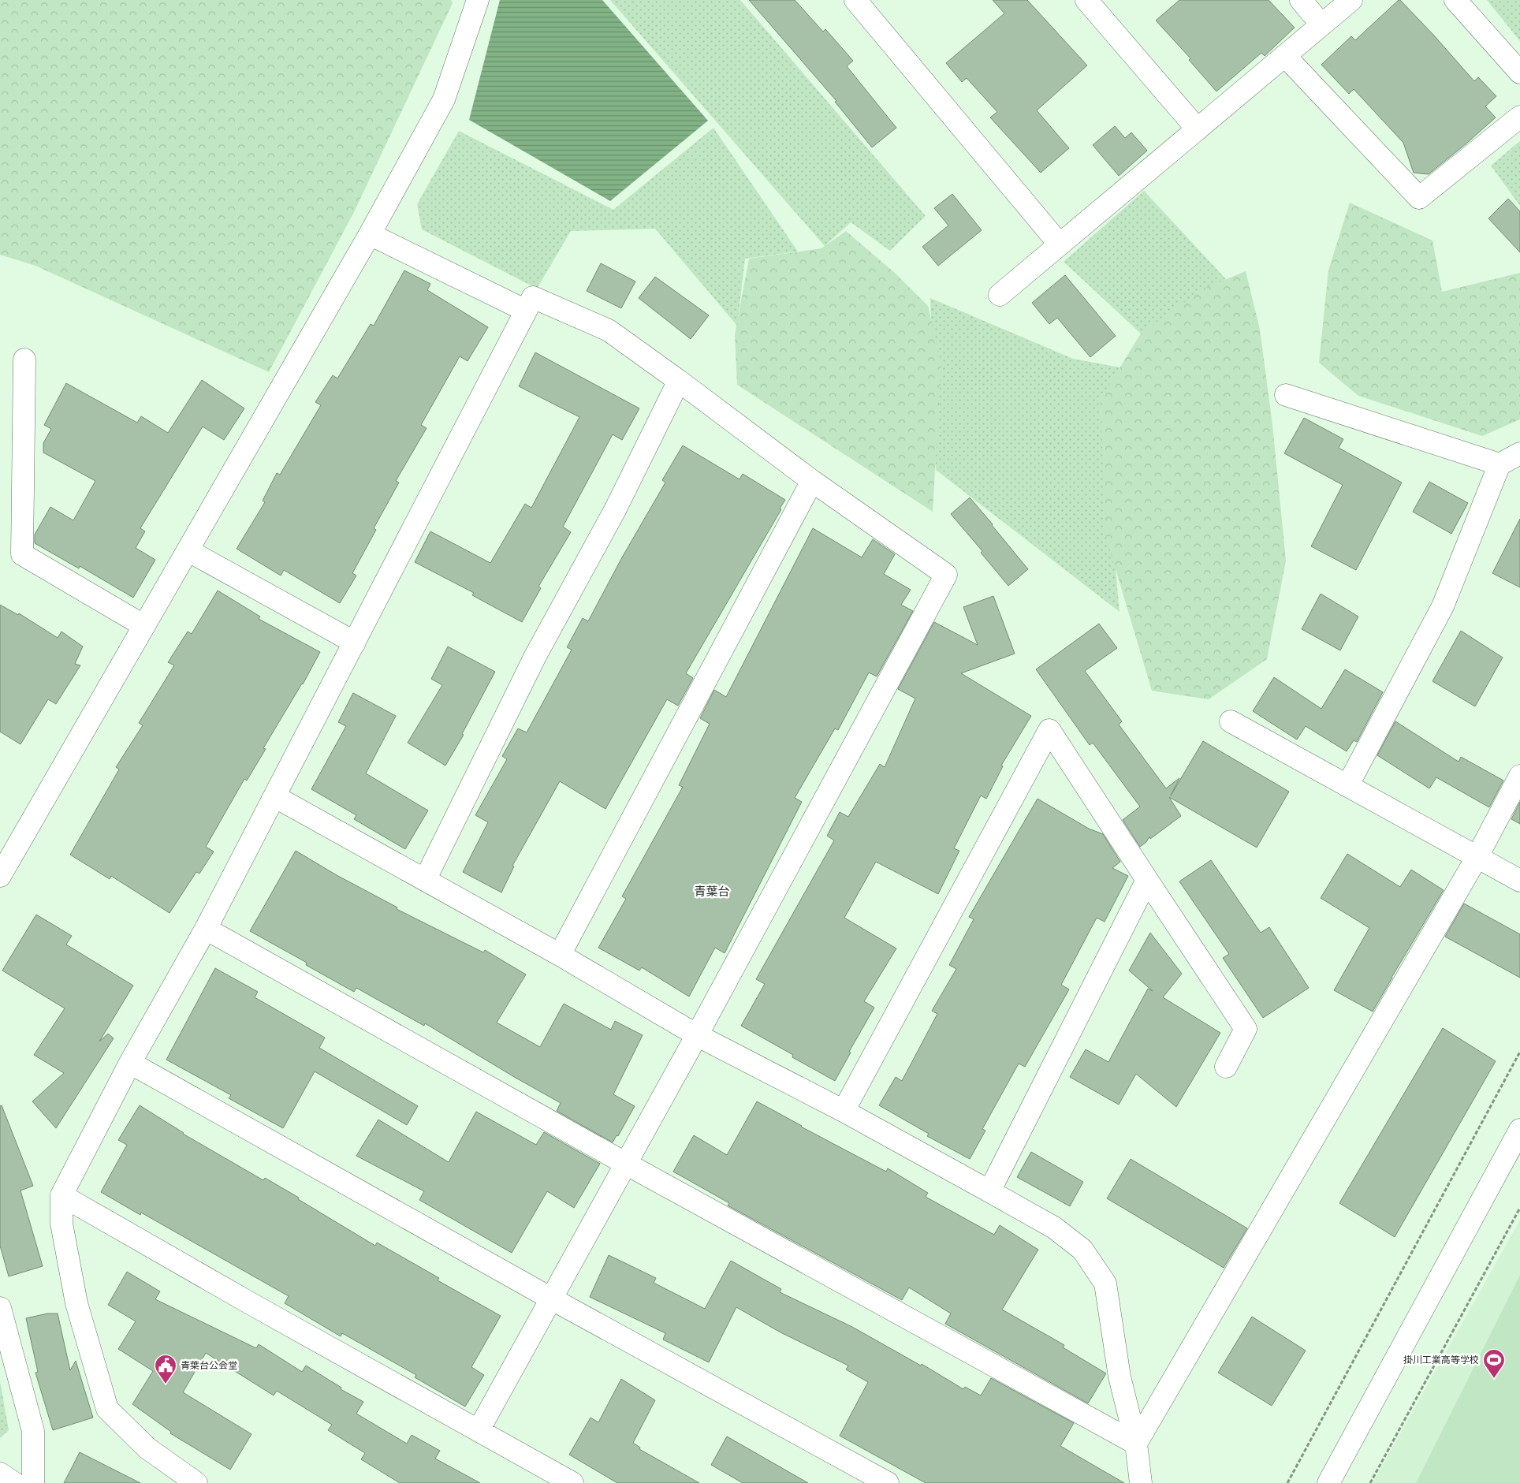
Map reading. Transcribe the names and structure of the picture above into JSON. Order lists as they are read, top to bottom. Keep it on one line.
{"districts":["青葉台"],"places":{"sports":["掛川工業高等学校"],"public building":["青葉台公会堂"]}}
